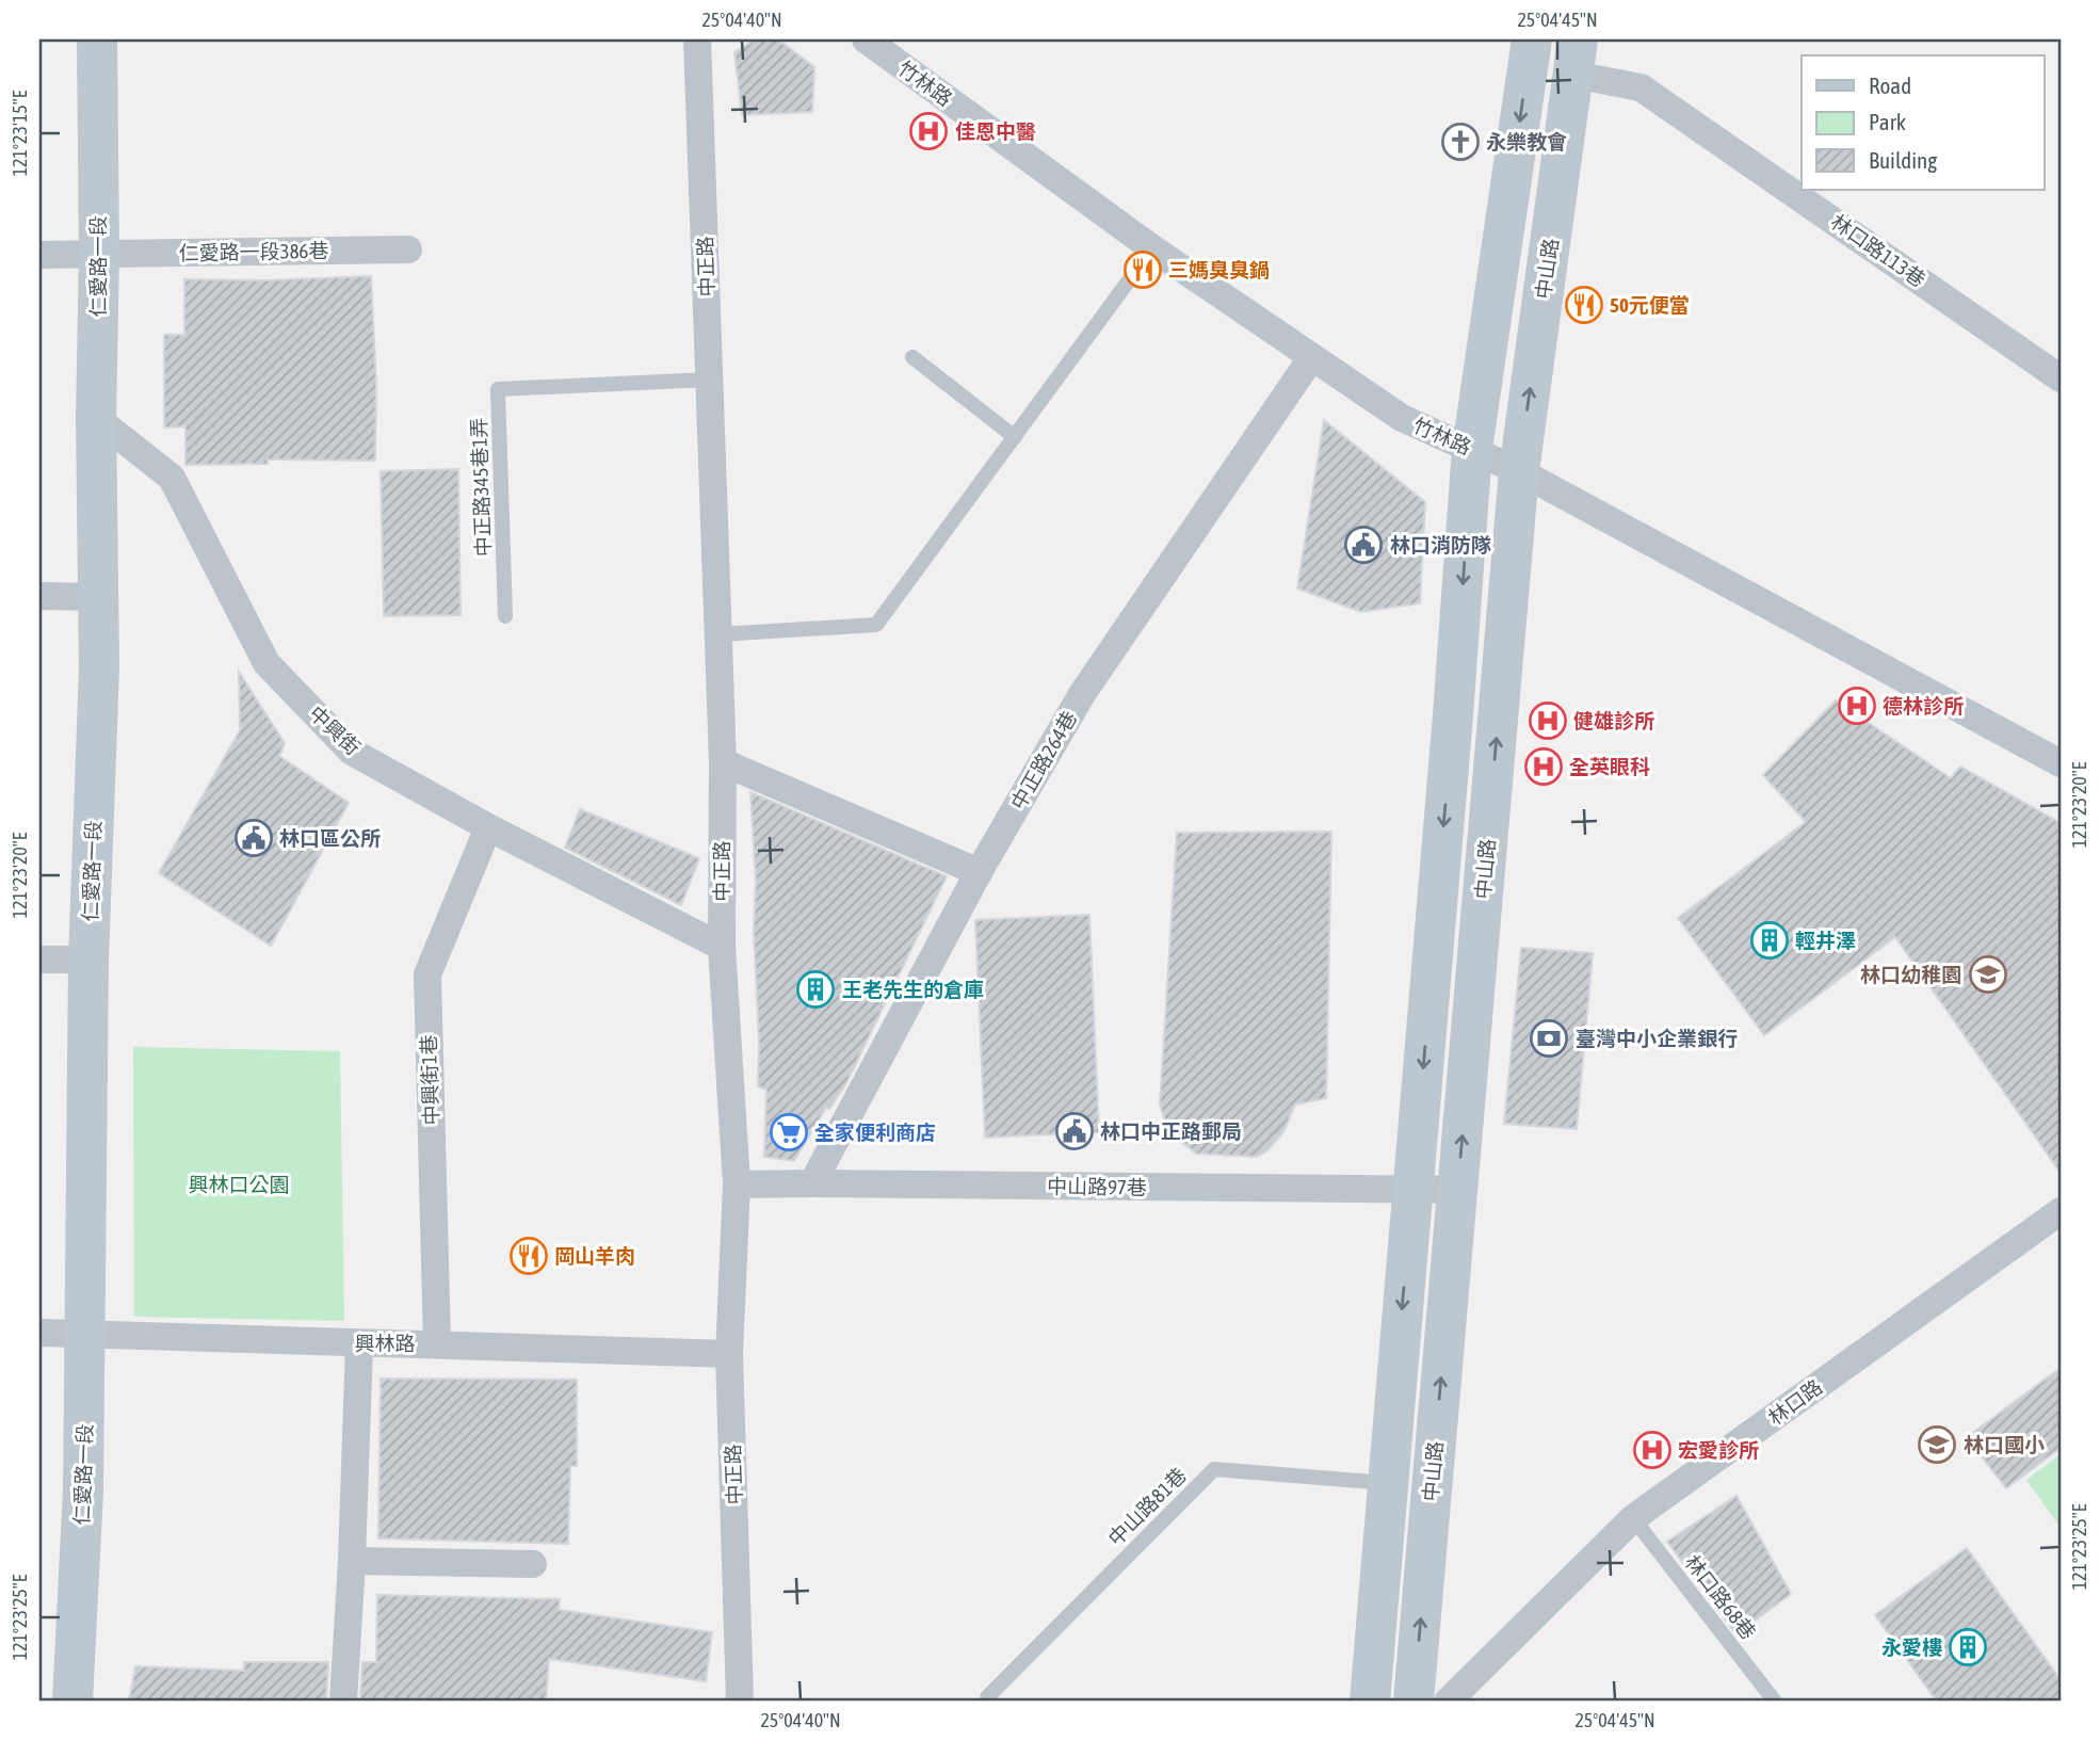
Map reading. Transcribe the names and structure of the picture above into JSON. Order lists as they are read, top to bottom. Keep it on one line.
{"streets":{"main road":["仁愛路一段","中山路"],"street":["竹林路","林口路113巷","仁愛路一段386巷","中正路","中興街","中正路264巷","中興街1巷","中山路97巷","興林路","林口路"],"lane":["中正路345巷1弄","中山路81巷","林口路68巷"]},"crossings":[["竹林路","中山路"],["竹林路","中正路264巷"],["林口路113巷","中山路"],["仁愛路一段386巷","仁愛路一段"],["仁愛路一段","中興街"],["仁愛路一段","興林路"],["中正路","中正路345巷1弄"],["中正路","中興街"],["中正路","中山路97巷"],["中正路","興林路"],["中山路","中山路97巷"],["中興街","中興街1巷"],["中正路264巷","中山路97巷"],["中興街1巷","興林路"],["林口路","林口路68巷"]],"parks":["興林口公園"],"places":{"hospital":["佳恩中醫","德林診所","健雄診所","全英眼科","宏愛診所"],"church":["永樂教會"],"restaurant":["三媽臭臭鍋","50元便當","岡山羊肉"],"public building":["林口消防隊","林口區公所","林口中正路郵局"],"building":["輕井澤","王老先生的倉庫","永愛樓"],"school or university":["林口幼稚園","林口國小"],"bank":["臺灣中小企業銀行"],"supermarket":["全家便利商店"]},"legend":["Road","Park","Building"],"coordinates":["25°04'40\"N","25°04'45\"N","121°23'15\"E","121°23'20\"E","121°23'25\"E"]}
